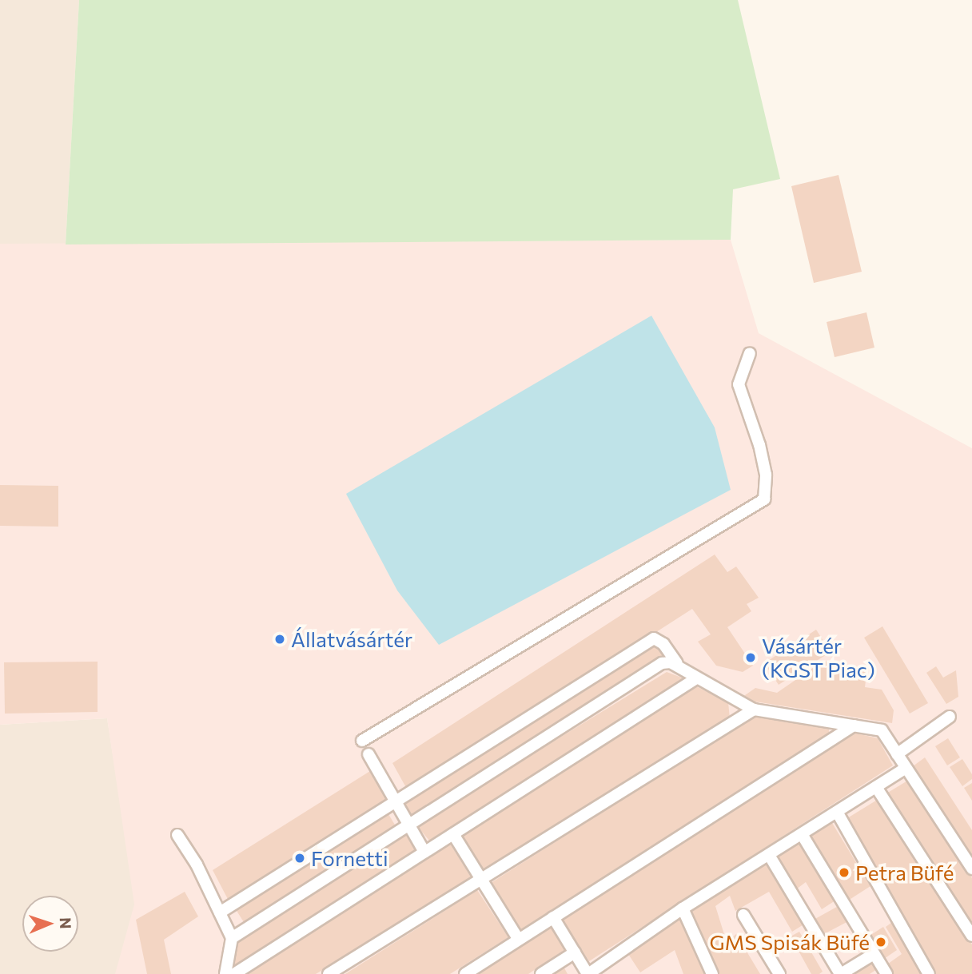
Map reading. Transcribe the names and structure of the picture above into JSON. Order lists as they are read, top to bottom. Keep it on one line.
{"places":["Állatvásártér","Vásártér (KGST Piac)","Fornetti","Petra Büfé","GMS Spisák Büfé"],"north":"right"}
